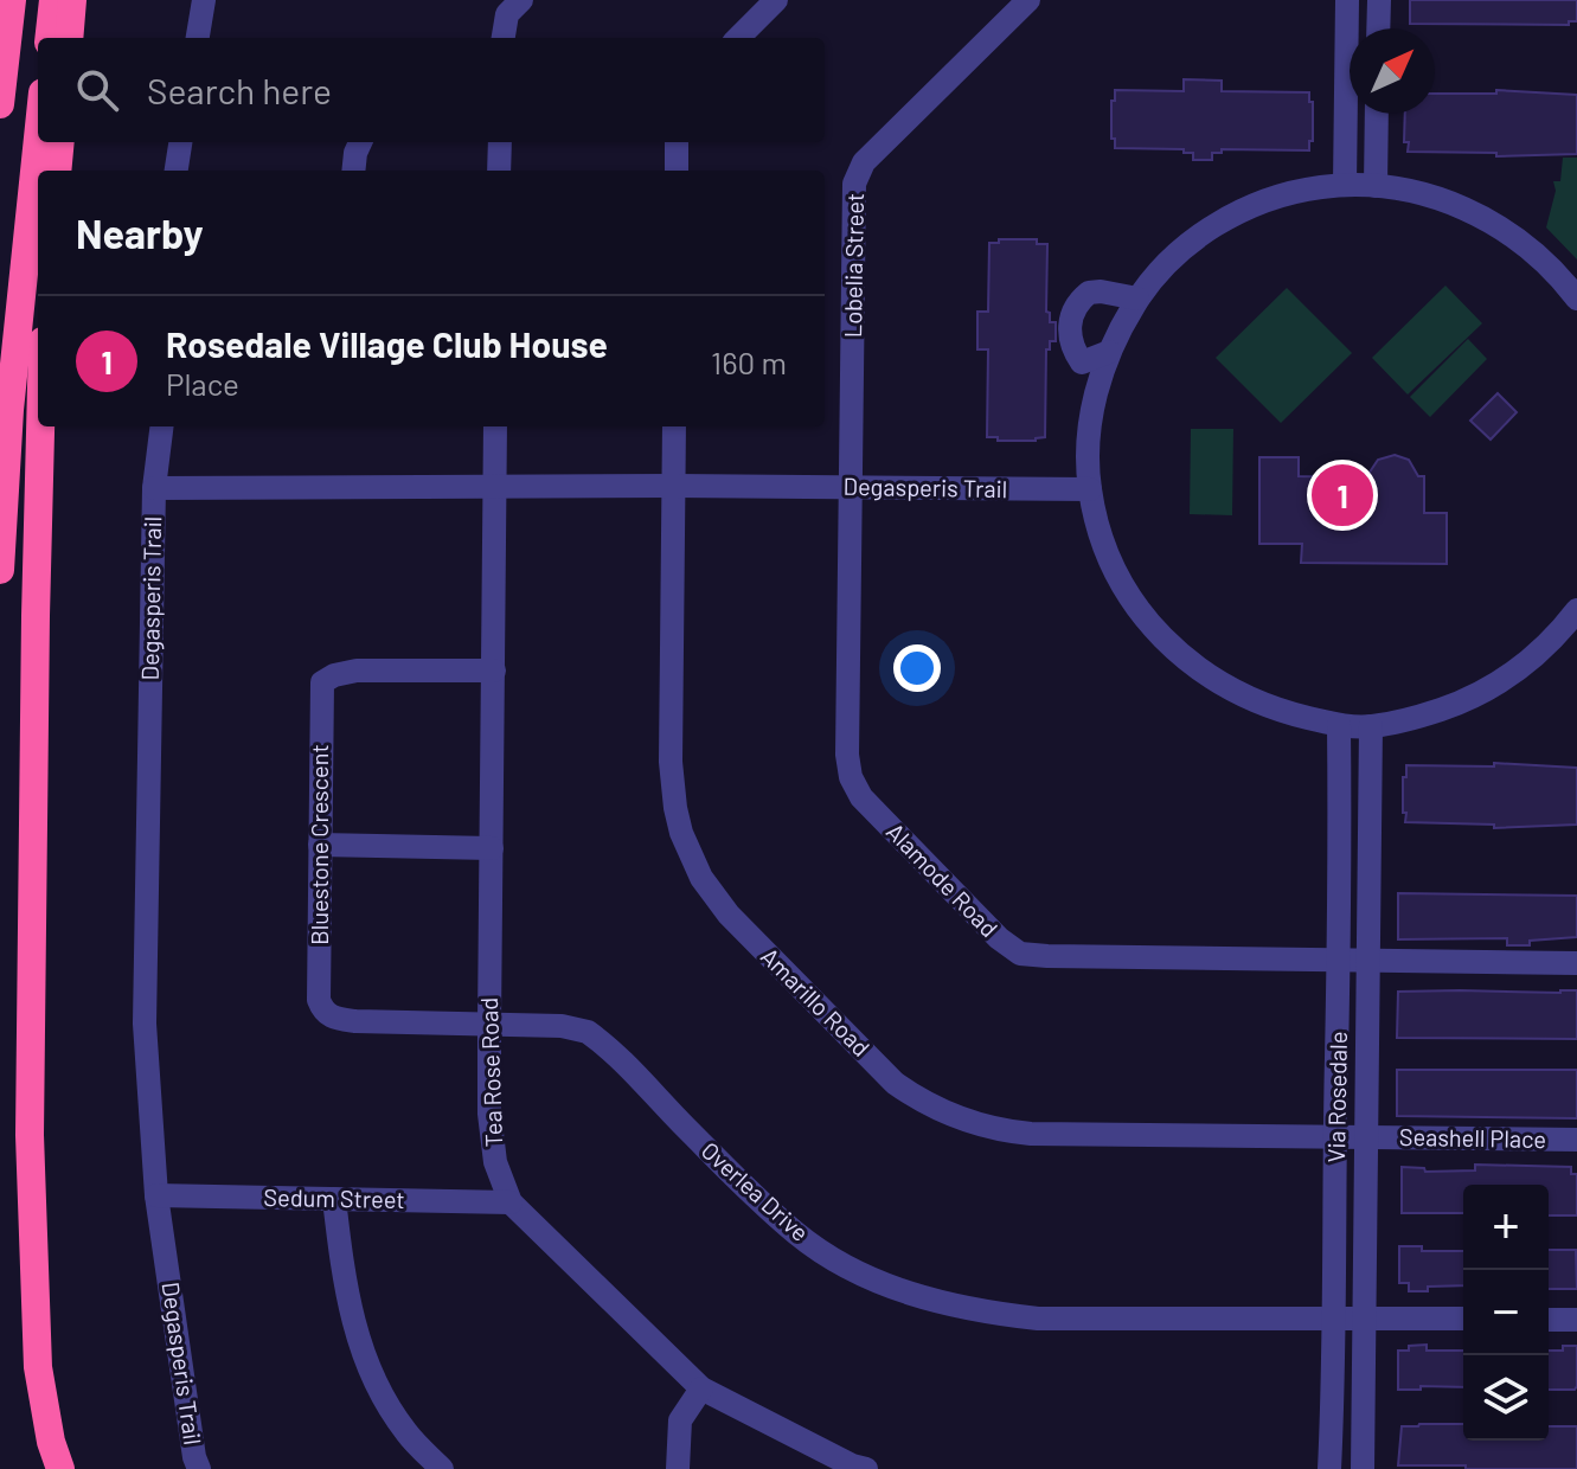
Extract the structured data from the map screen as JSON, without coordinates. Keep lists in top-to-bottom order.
{
  "streets": {
    "street": [
      "Lobelia Street",
      "Degasperis Trail",
      "Bluestone Crescent",
      "Alamode Road",
      "Amarillo Road",
      "Tea Rose Road",
      "Via Rosedale",
      "Seashell Place",
      "Overlea Drive",
      "Sedum Street"
    ]
  },
  "crossings": [
    ["Lobelia Street", "Degasperis Trail"],
    ["Lobelia Street", "Alamode Road"],
    ["Degasperis Trail", "Alamode Road"],
    ["Degasperis Trail", "Amarillo Road"],
    ["Degasperis Trail", "Tea Rose Road"],
    ["Degasperis Trail", "Sedum Street"],
    ["Bluestone Crescent", "Tea Rose Road"],
    ["Bluestone Crescent", "Overlea Drive"],
    ["Alamode Road", "Via Rosedale"],
    ["Amarillo Road", "Via Rosedale"],
    ["Amarillo Road", "Seashell Place"],
    ["Tea Rose Road", "Overlea Drive"],
    ["Tea Rose Road", "Sedum Street"],
    ["Via Rosedale", "Seashell Place"],
    ["Via Rosedale", "Overlea Drive"]
  ],
  "north": "top right",
  "page": {
    "search": "Search here",
    "heading": "Nearby",
    "list": [
      {
        "mark": "1",
        "name": "Rosedale Village Club House",
        "note": "Place",
        "value": "160 m"
      }
    ],
    "pins": "1",
    "map_buttons": ["+", "−"]
  }
}
